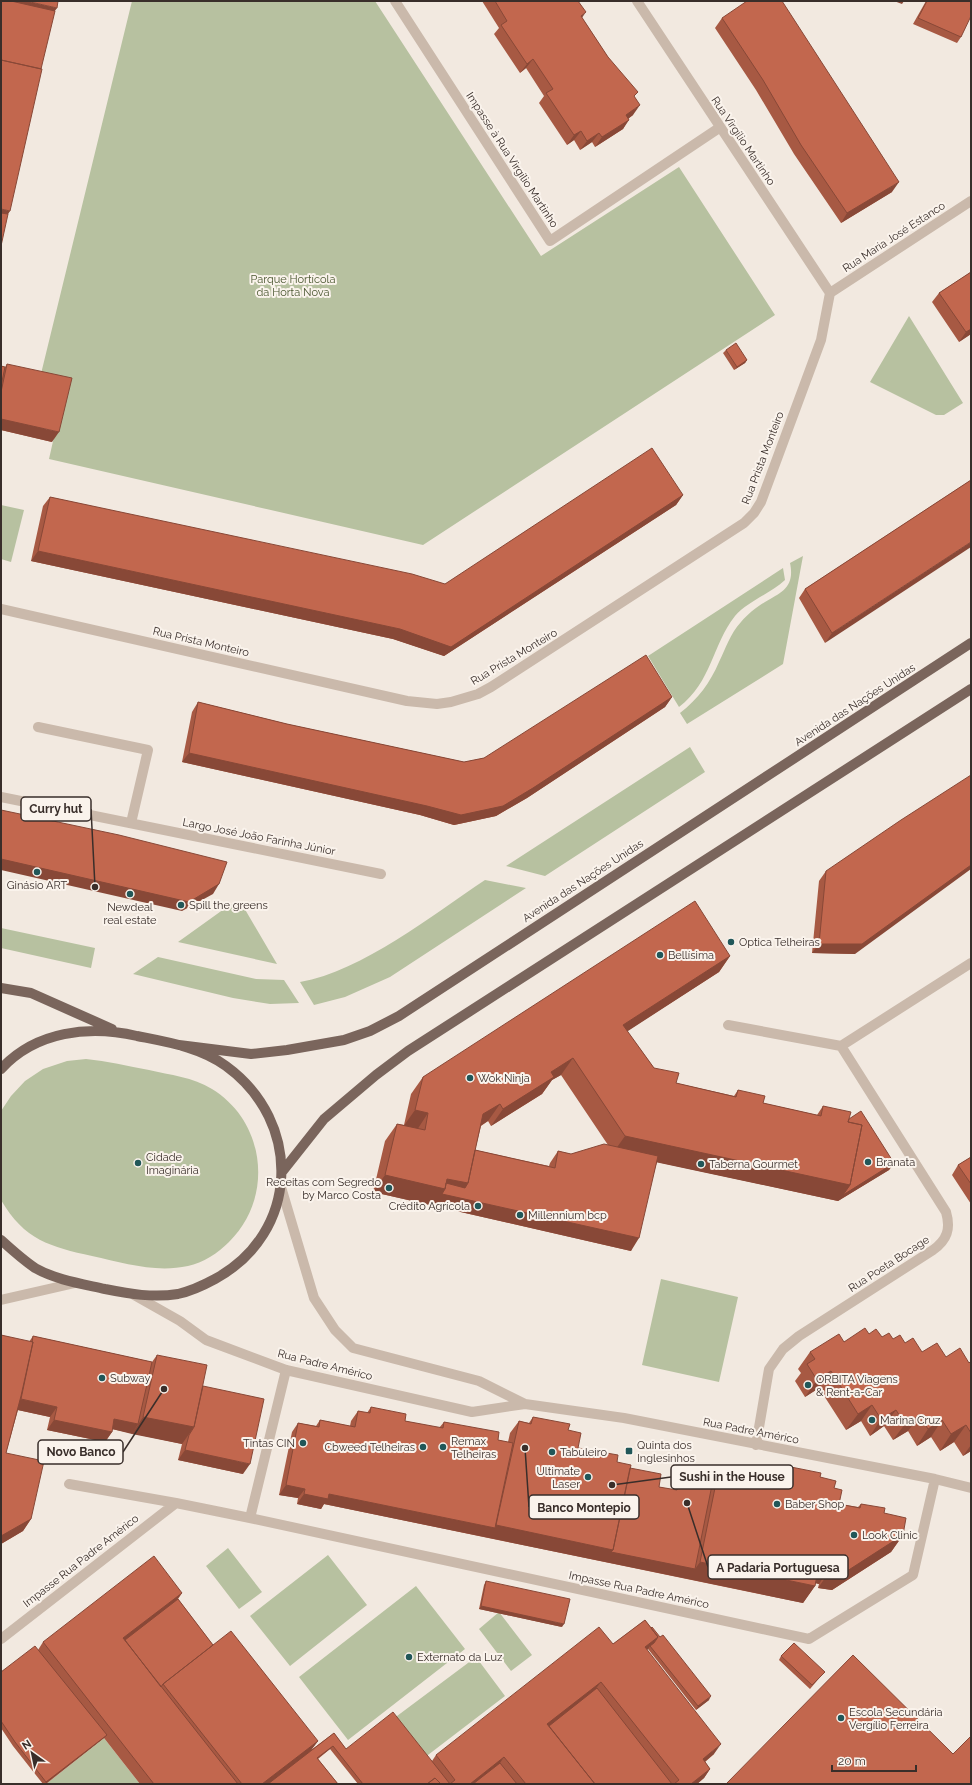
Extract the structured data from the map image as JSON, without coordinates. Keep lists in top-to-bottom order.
{
  "streets": {
    "main road": ["Avenida das Nações Unidas"],
    "street": [
      "Rua Virgílio Martinho",
      "Impasse à Rua Virgílio Martinho",
      "Rua Maria José Estanco",
      "Rua Prista Monteiro",
      "Largo José João Farinha Júnior",
      "Rua Poeta Bocage",
      "Rua Padre Américo",
      "Impasse Rua Padre Américo"
    ]
  },
  "crossings": [
    ["Rua Virgílio Martinho", "Impasse à Rua Virgílio Martinho"],
    ["Rua Virgílio Martinho", "Rua Maria José Estanco"],
    ["Rua Virgílio Martinho", "Rua Prista Monteiro"],
    ["Rua Maria José Estanco", "Rua Prista Monteiro"],
    ["Rua Poeta Bocage", "Rua Padre Américo"],
    ["Rua Padre Américo", "Impasse Rua Padre Américo"]
  ],
  "parks": ["Parque Hortícola da Horta Nova"],
  "places": {
    "other": [
      "Ginásio ART",
      "Curry hut",
      "Newdeal real estate",
      "Spill the greens",
      "Optica Telheiras",
      "Bellísima",
      "Wok Ninja",
      "Branata",
      "Cidade Imaginária",
      "Taberna Gourmet",
      "Receitas com Segredo by Marco Costa",
      "Crédito Agrícola",
      "Millennium bcp",
      "Subway",
      "ORBITA Viagens & Rent-a-Car",
      "Novo Banco",
      "Marina Cruz",
      "Tintas CIN",
      "Cbweed Telheiras",
      "Remax Telheiras",
      "Banco Montepio",
      "Tabuleiro",
      "Ultimate Laser",
      "Sushi in the House",
      "A Padaria Portuguesa",
      "Baber Shop",
      "Look Clinic",
      "Externato da Luz",
      "Escola Secundária Vergílio Ferreira"
    ],
    "transit": ["Quinta dos Inglesinhos"]
  },
  "scale_bar": "20 m",
  "north": "top left"
}
